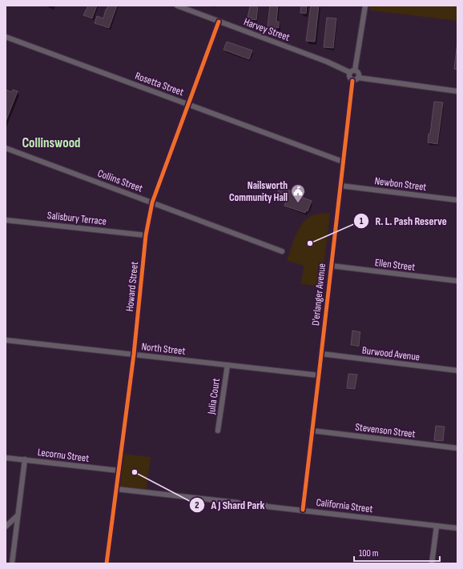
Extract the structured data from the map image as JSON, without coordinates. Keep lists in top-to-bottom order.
{
  "streets": {
    "street": [
      "Harvey Street",
      "Rosetta Street",
      "Collins Street",
      "Newbon Street",
      "Salisbury Terrace",
      "Ellen Street",
      "Howard Street",
      "D'erlanger Avenue",
      "North Street",
      "Burwood Avenue",
      "Julia Court",
      "Stevenson Street",
      "Lecornu Street",
      "California Street"
    ]
  },
  "crossings": [
    ["Harvey Street", "Howard Street"],
    ["Harvey Street", "D'erlanger Avenue"],
    ["Rosetta Street", "Howard Street"],
    ["Rosetta Street", "D'erlanger Avenue"],
    ["Collins Street", "Howard Street"],
    ["Newbon Street", "D'erlanger Avenue"],
    ["Salisbury Terrace", "Howard Street"],
    ["Ellen Street", "D'erlanger Avenue"],
    ["Howard Street", "North Street"],
    ["Howard Street", "Lecornu Street"],
    ["Howard Street", "California Street"],
    ["D'erlanger Avenue", "North Street"],
    ["D'erlanger Avenue", "Burwood Avenue"],
    ["D'erlanger Avenue", "Stevenson Street"],
    ["D'erlanger Avenue", "California Street"],
    ["North Street", "Julia Court"]
  ],
  "districts": ["Collinswood"],
  "places": {
    "public building": ["Nailsworth Community Hall"],
    "other": ["R. L. Pash Reserve", "A J Shard Park"]
  },
  "scale_bar": "100 m"
}
